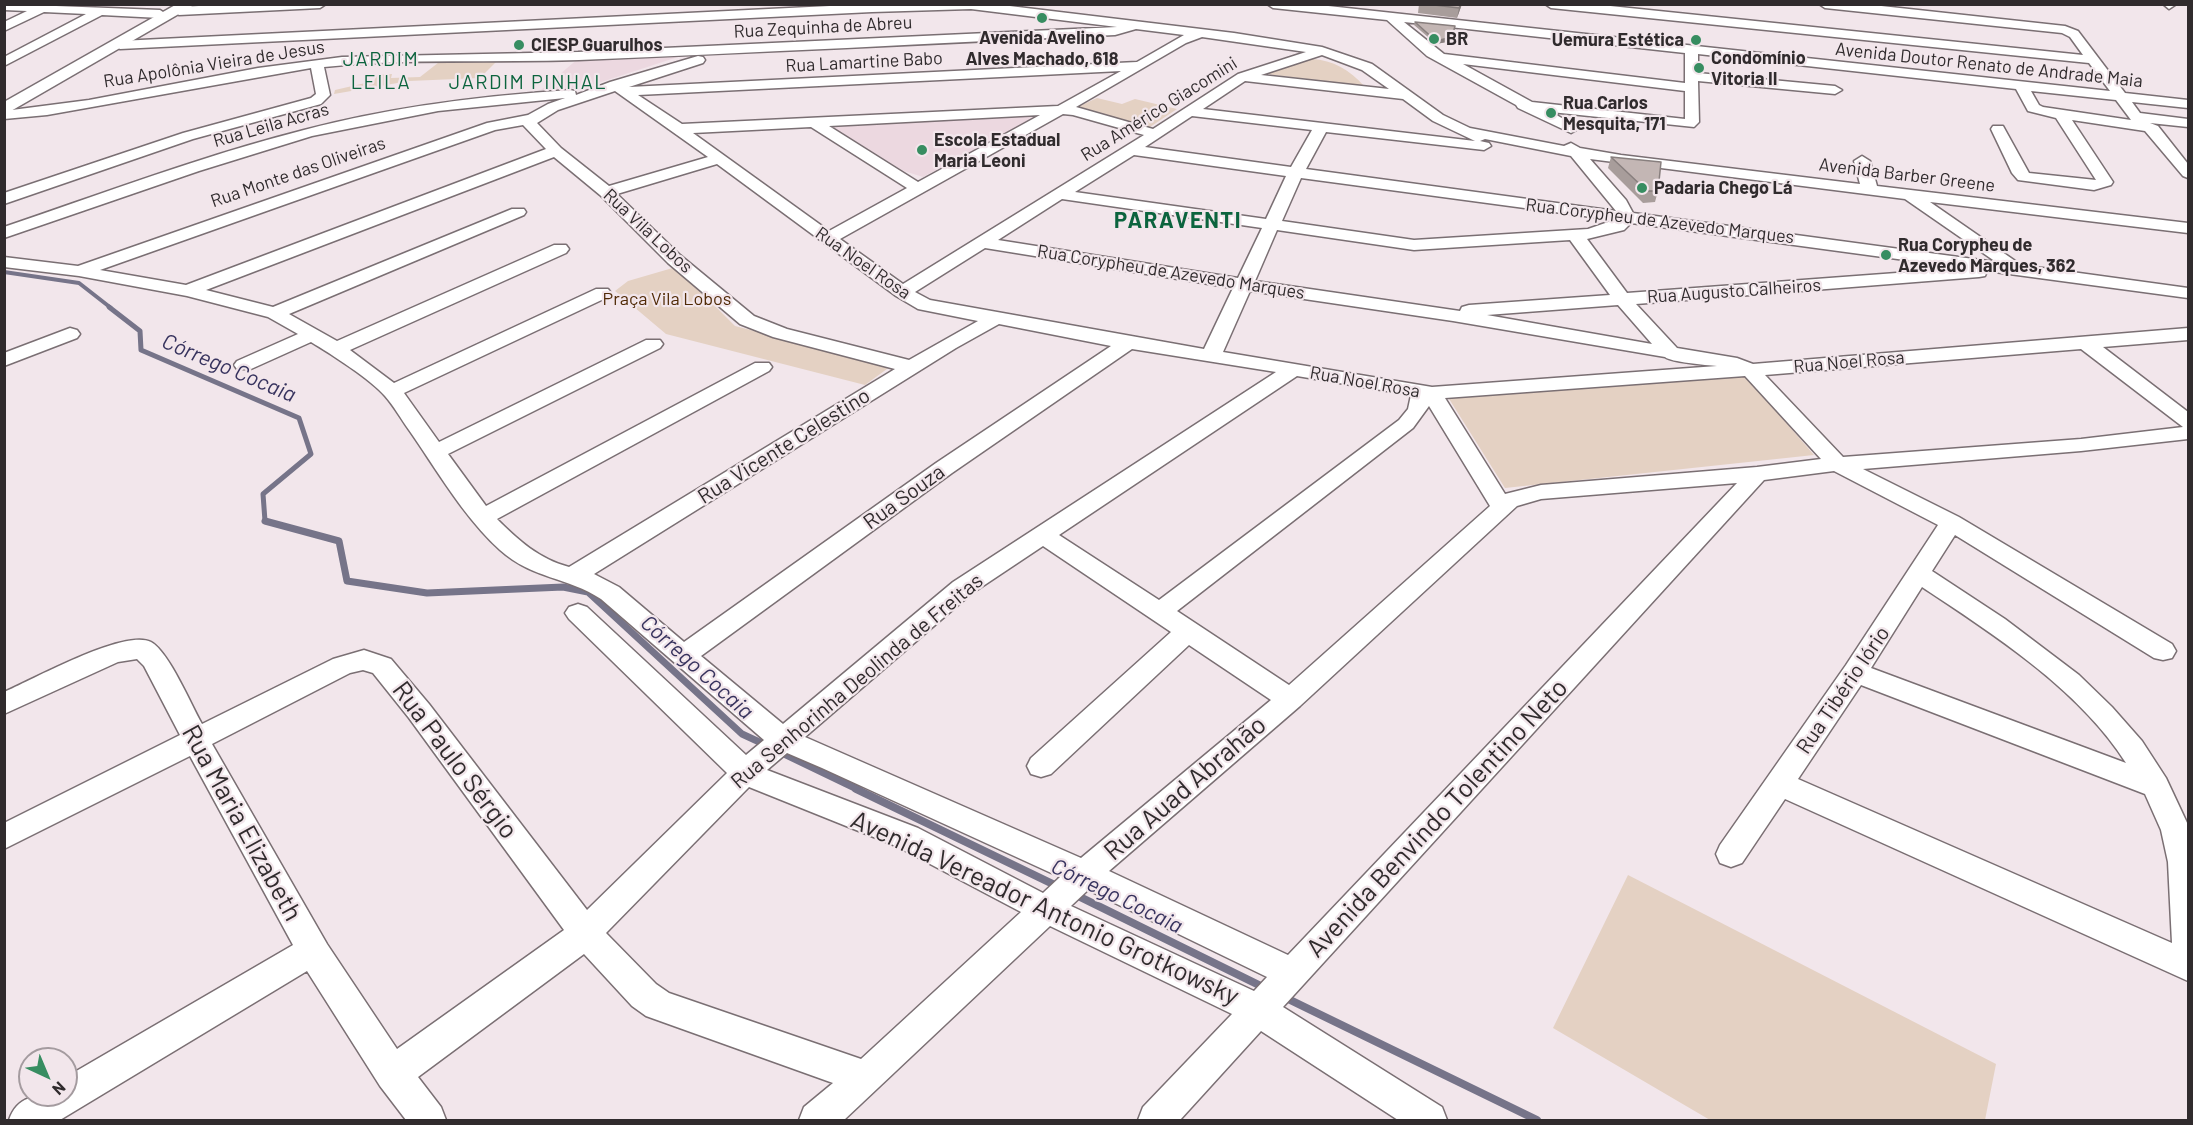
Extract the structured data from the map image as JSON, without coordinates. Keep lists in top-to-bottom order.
{
  "streets": {
    "street": [
      "Rua Zequinha de Abreu",
      "Rua Lamartine Babo",
      "Rua Apolônia Vieira de Jesus",
      "Avenida Doutor Renato de Andrade Maia",
      "Rua Américo Giacomini",
      "Rua Leila Acras",
      "Rua Monte das Oliveiras",
      "Avenida Barber Greene",
      "Rua Corypheu de Azevedo Marques",
      "Rua Vila Lobos",
      "Rua Noel Rosa",
      "Rua Augusto Calheiros",
      "Rua Vicente Celestino",
      "Rua Souza",
      "Rua Senhorinha Deolinda de Freitas",
      "Rua Tibério Iório",
      "Rua Paulo Sérgio",
      "Rua Auad Abrahão",
      "Avenida Benvindo Tolentino Neto",
      "Rua Maria Elizabeth",
      "Avenida Vereador Antonio Grotkowsky"
    ]
  },
  "crossings": [
    ["Rua Zequinha de Abreu", "Rua Apolônia Vieira de Jesus"],
    ["Rua Lamartine Babo", "Rua Noel Rosa"],
    ["Rua Américo Giacomini", "Avenida Barber Greene"],
    ["Rua Américo Giacomini", "Rua Corypheu de Azevedo Marques"],
    ["Rua Américo Giacomini", "Rua Noel Rosa"],
    ["Rua Monte das Oliveiras", "Rua Vila Lobos"],
    ["Rua Monte das Oliveiras", "Avenida Vereador Antonio Grotkowsky"],
    ["Rua Corypheu de Azevedo Marques", "Rua Noel Rosa"],
    ["Rua Corypheu de Azevedo Marques", "Rua Augusto Calheiros"],
    ["Rua Vila Lobos", "Rua Vicente Celestino"],
    ["Rua Noel Rosa", "Rua Vicente Celestino"],
    ["Rua Noel Rosa", "Rua Souza"],
    ["Rua Noel Rosa", "Rua Senhorinha Deolinda de Freitas"],
    ["Rua Vicente Celestino", "Avenida Vereador Antonio Grotkowsky"],
    ["Rua Souza", "Avenida Vereador Antonio Grotkowsky"],
    ["Rua Senhorinha Deolinda de Freitas", "Rua Paulo Sérgio"],
    ["Rua Senhorinha Deolinda de Freitas", "Rua Maria Elizabeth"],
    ["Rua Senhorinha Deolinda de Freitas", "Avenida Vereador Antonio Grotkowsky"],
    ["Rua Paulo Sérgio", "Rua Auad Abrahão"],
    ["Rua Paulo Sérgio", "Rua Maria Elizabeth"],
    ["Rua Auad Abrahão", "Avenida Benvindo Tolentino Neto"],
    ["Rua Auad Abrahão", "Avenida Vereador Antonio Grotkowsky"],
    ["Avenida Benvindo Tolentino Neto", "Avenida Vereador Antonio Grotkowsky"]
  ],
  "districts": ["JARDIM LEILA", "JARDIM PINHAL", "PARAVENTI"],
  "water": ["Córrego Cocaia"],
  "parks": ["Praça Vila Lobos"],
  "places": [
    "Avenida Avelino Alves Machado, 618",
    "BR",
    "Uemura Estética",
    "CIESP Guarulhos",
    "Condomínio Vitoria II",
    "Rua Carlos Mesquita, 171",
    "Escola Estadual Maria Leoni",
    "Padaria Chego Lá",
    "Rua Corypheu de Azevedo Marques, 362"
  ],
  "north": "bottom right"
}
